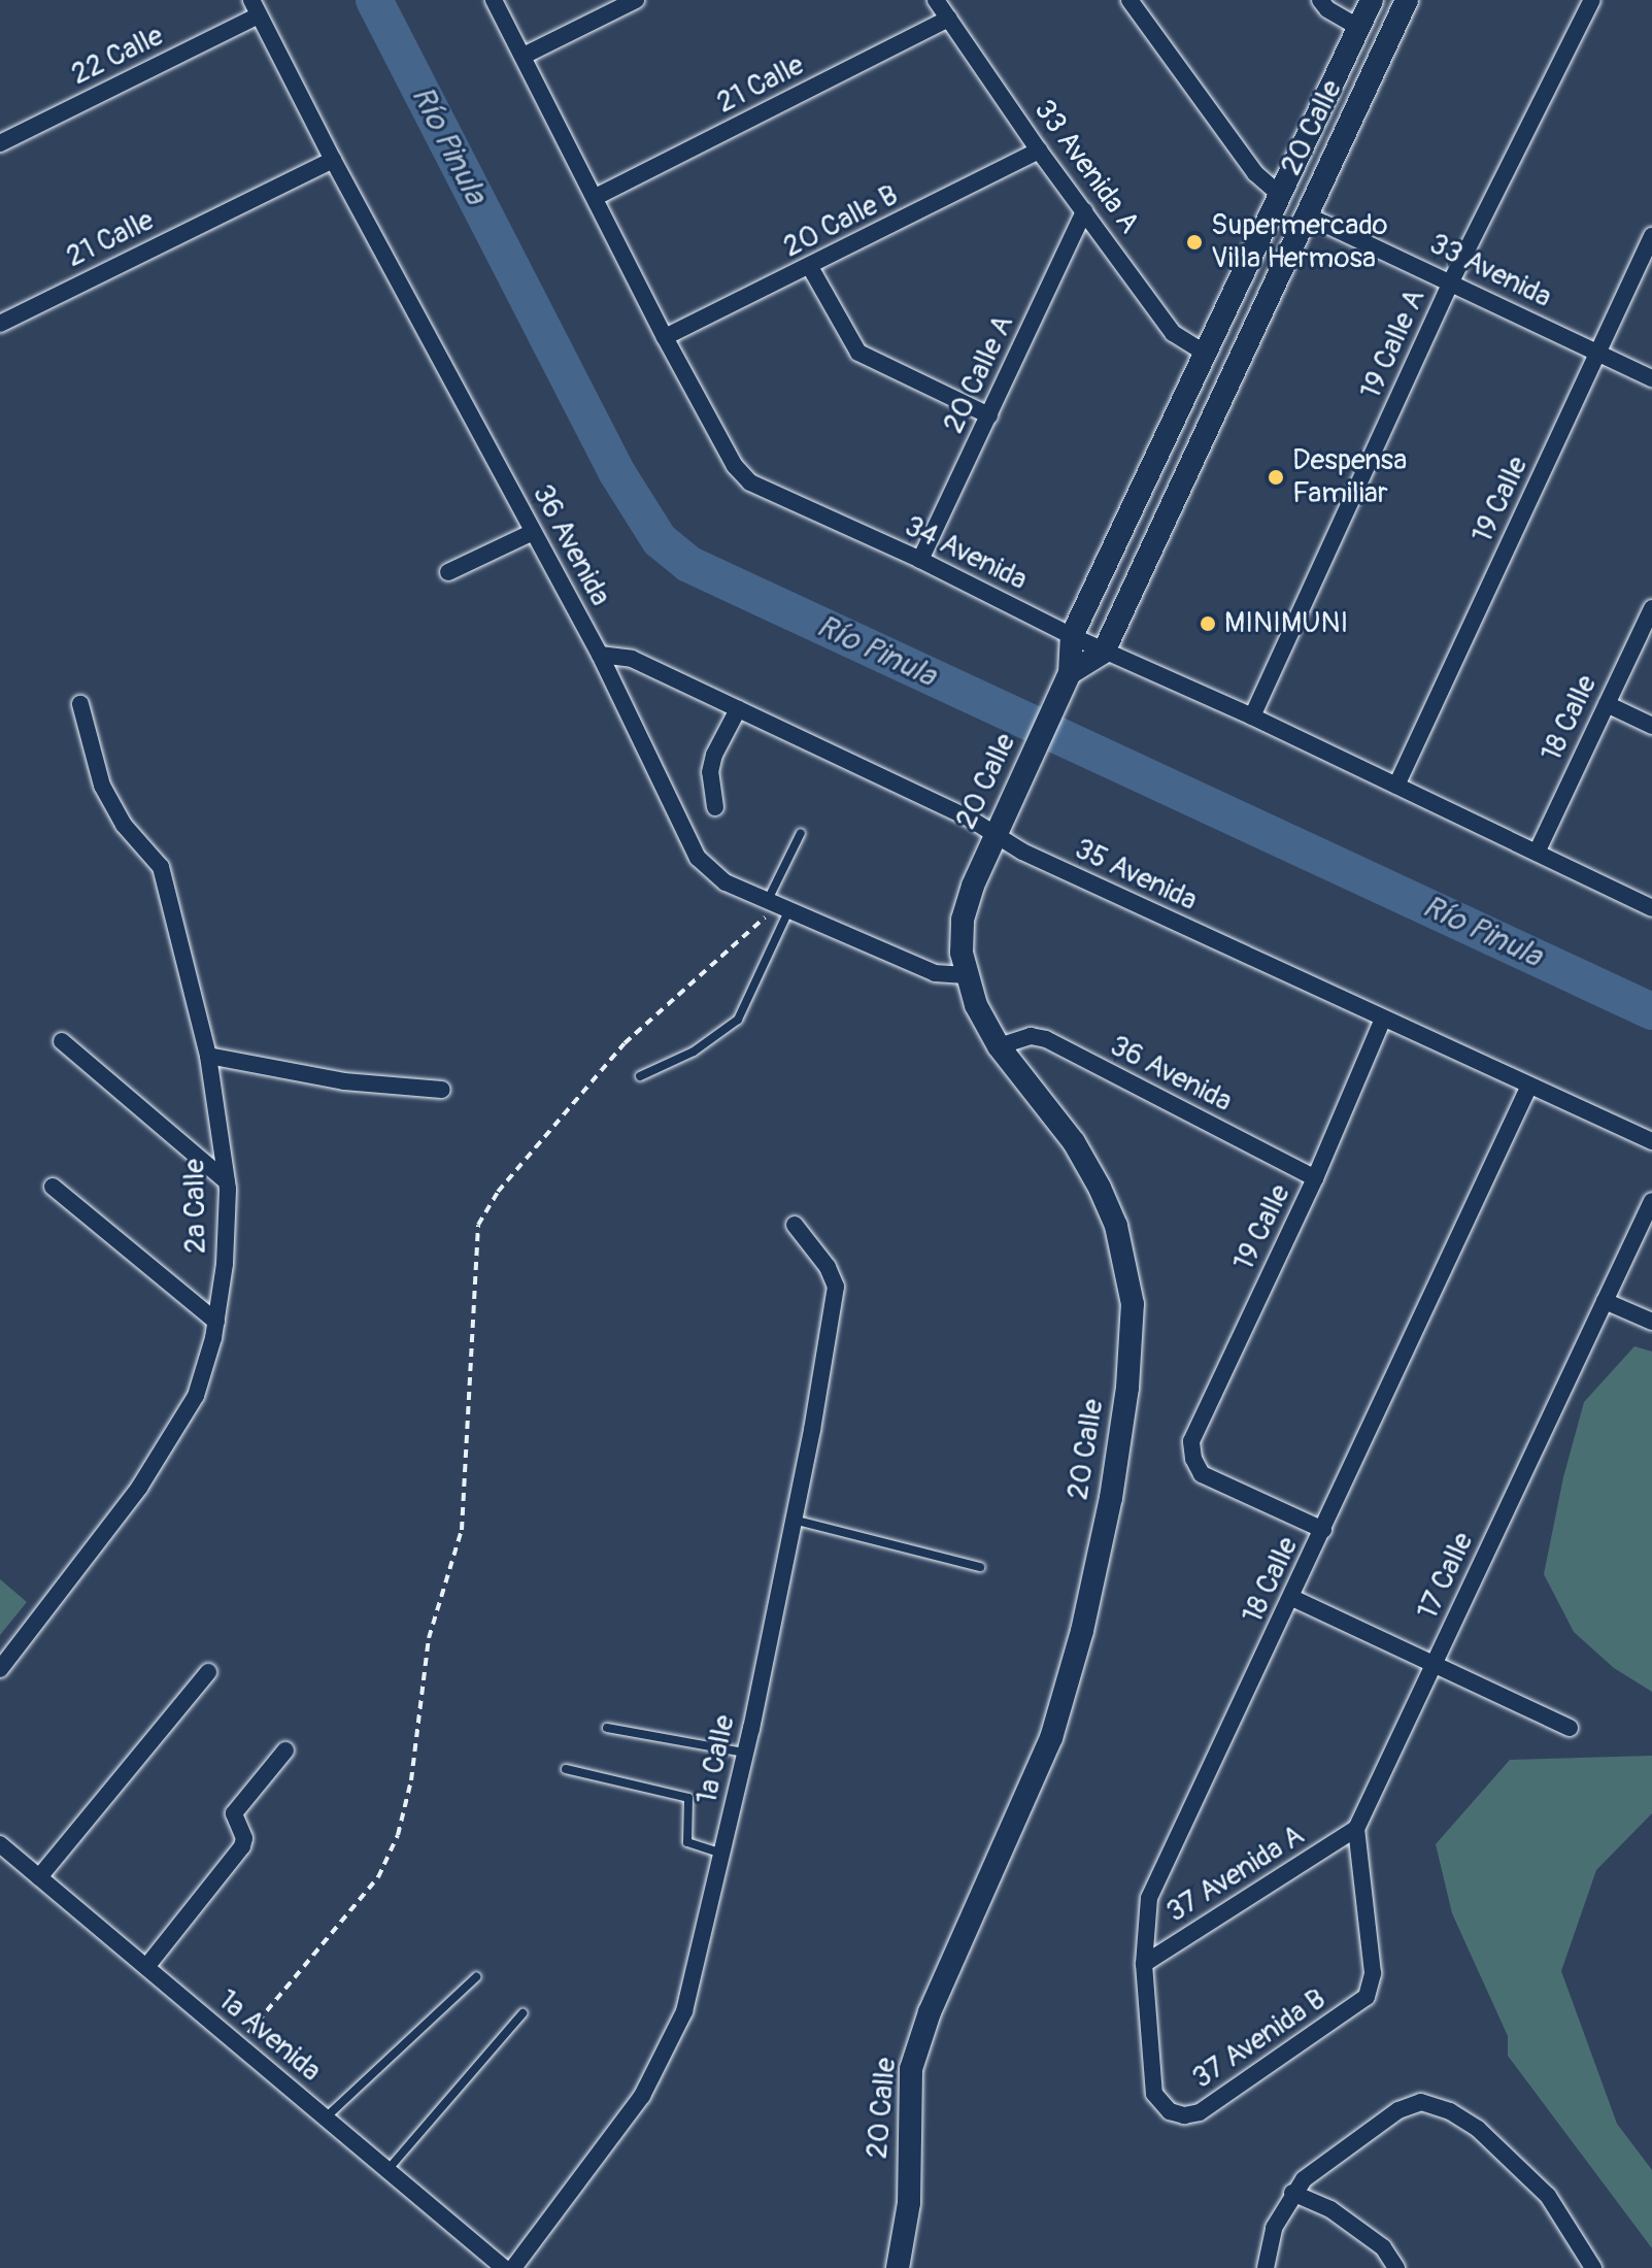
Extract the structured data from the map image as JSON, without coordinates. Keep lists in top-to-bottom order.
{
  "streets": {
    "main road": ["20 Calle"],
    "street": [
      "22 Calle",
      "21 Calle",
      "33 Avenida A",
      "20 Calle B",
      "33 Avenida",
      "19 Calle A",
      "20 Calle A",
      "19 Calle",
      "36 Avenida",
      "34 Avenida",
      "18 Calle",
      "35 Avenida",
      "2a Calle",
      "17 Calle",
      "1a Calle",
      "37 Avenida A",
      "1a Avenida",
      "37 Avenida B"
    ]
  },
  "crossings": [
    ["22 Calle", "36 Avenida"],
    ["21 Calle", "33 Avenida A"],
    ["21 Calle", "36 Avenida"],
    ["21 Calle", "34 Avenida"],
    ["20 Calle", "33 Avenida A"],
    ["20 Calle", "33 Avenida"],
    ["20 Calle", "36 Avenida"],
    ["20 Calle", "34 Avenida"],
    ["20 Calle", "35 Avenida"],
    ["33 Avenida A", "20 Calle B"],
    ["33 Avenida A", "20 Calle A"],
    ["20 Calle B", "34 Avenida"],
    ["33 Avenida", "19 Calle A"],
    ["33 Avenida", "19 Calle"],
    ["19 Calle A", "34 Avenida"],
    ["20 Calle A", "34 Avenida"],
    ["19 Calle", "36 Avenida"],
    ["19 Calle", "34 Avenida"],
    ["19 Calle", "18 Calle"],
    ["19 Calle", "35 Avenida"],
    ["36 Avenida", "35 Avenida"],
    ["34 Avenida", "18 Calle"],
    ["18 Calle", "35 Avenida"],
    ["18 Calle", "37 Avenida A"],
    ["18 Calle", "37 Avenida B"],
    ["17 Calle", "37 Avenida A"],
    ["17 Calle", "37 Avenida B"],
    ["37 Avenida A", "37 Avenida B"]
  ],
  "water": ["Río Pinula"],
  "places": ["Supermercado Villa Hermosa", "Despensa Familiar", "MINIMUNI"]
}
